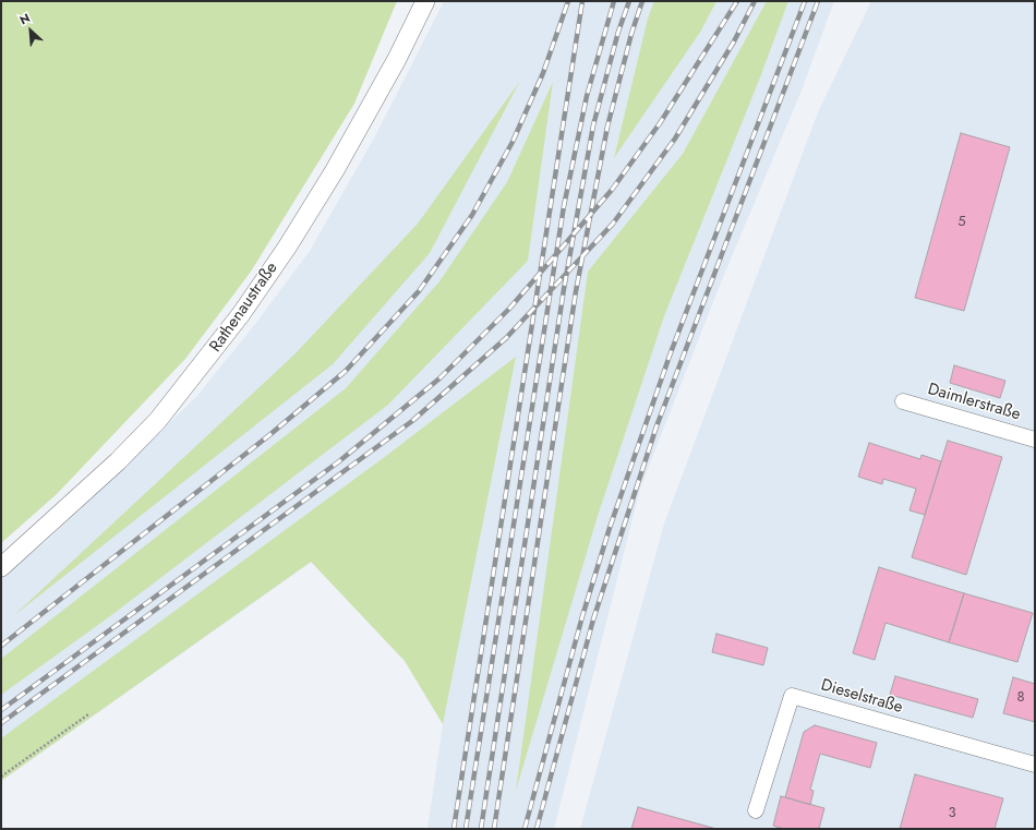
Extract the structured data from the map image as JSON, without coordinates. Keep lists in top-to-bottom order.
{
  "streets": {
    "street": ["Rathenaustraße", "Daimlerstraße", "Dieselstraße"]
  },
  "house_numbers": ["5", "8", "3"],
  "north": "top left"
}
